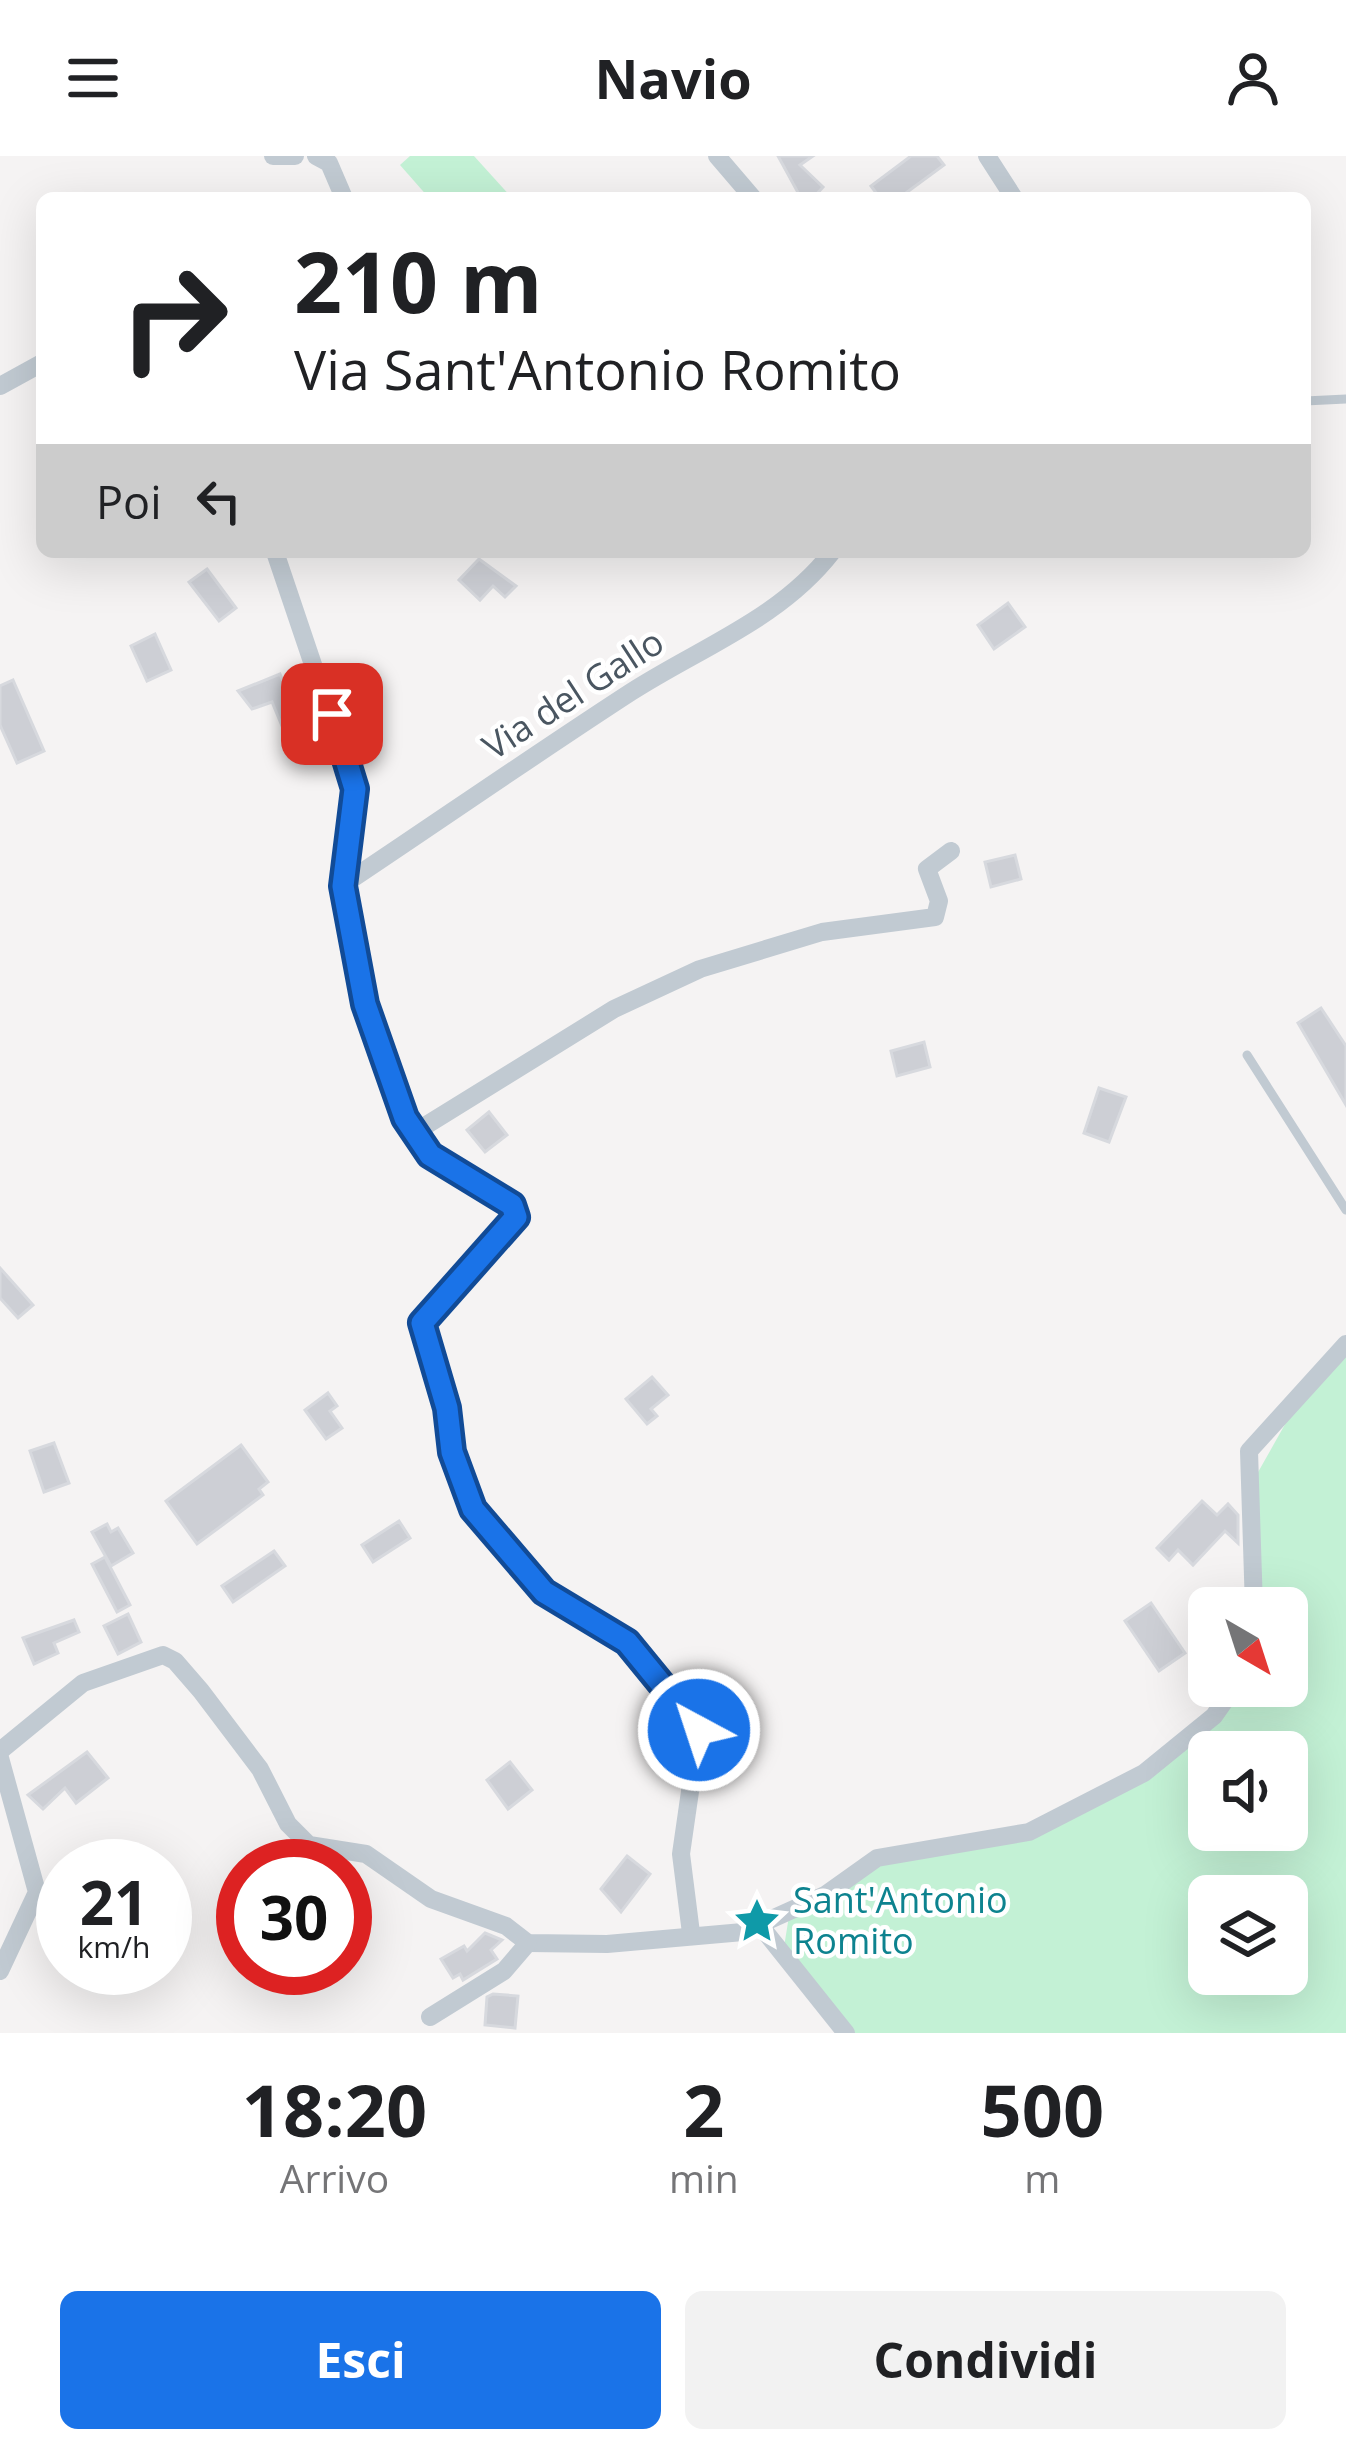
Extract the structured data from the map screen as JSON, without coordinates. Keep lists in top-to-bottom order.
{
  "streets": {
    "street": ["Via del Gallo"]
  },
  "places": {
    "place": ["Sant'Antonio Romito"]
  },
  "north": "bottom right",
  "page": {
    "header": "Navio",
    "turn": ["210 m", "Via Sant'Antonio Romito"],
    "then": "Poi",
    "speed": "21 km/h",
    "limit": "30",
    "eta": [
      "18:20",
      "Arrivo",
      "2",
      "min",
      "500",
      "m"
    ],
    "buttons": ["Esci", "Condividi"]
  }
}
